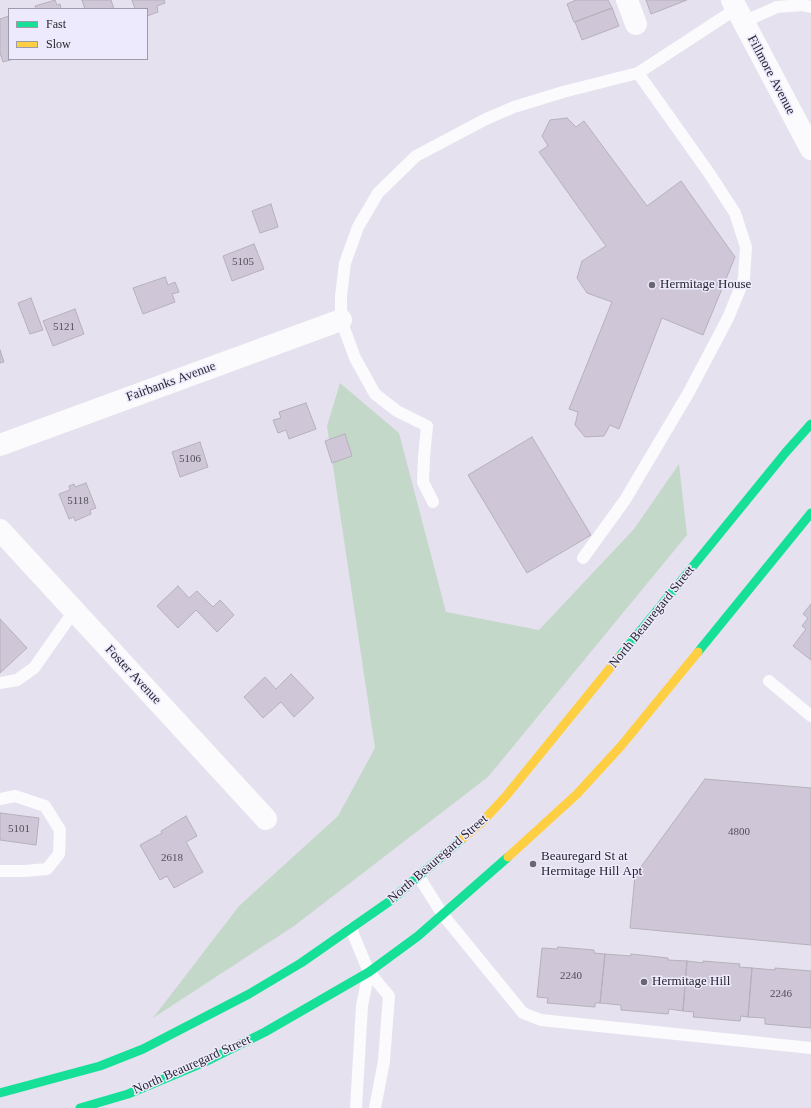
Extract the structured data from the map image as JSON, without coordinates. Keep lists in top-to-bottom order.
{
  "streets": {
    "main road": ["North Beauregard Street"],
    "street": ["Fillmore Avenue", "Fairbanks Avenue", "Foster Avenue"]
  },
  "places": ["Hermitage House", "Beauregard St at Hermitage Hill Apt", "Hermitage Hill"],
  "house_numbers": [
    "5105",
    "5121",
    "5106",
    "5118",
    "5101",
    "4800",
    "2618",
    "2240",
    "2246"
  ],
  "legend": ["Fast", "Slow"]
}
